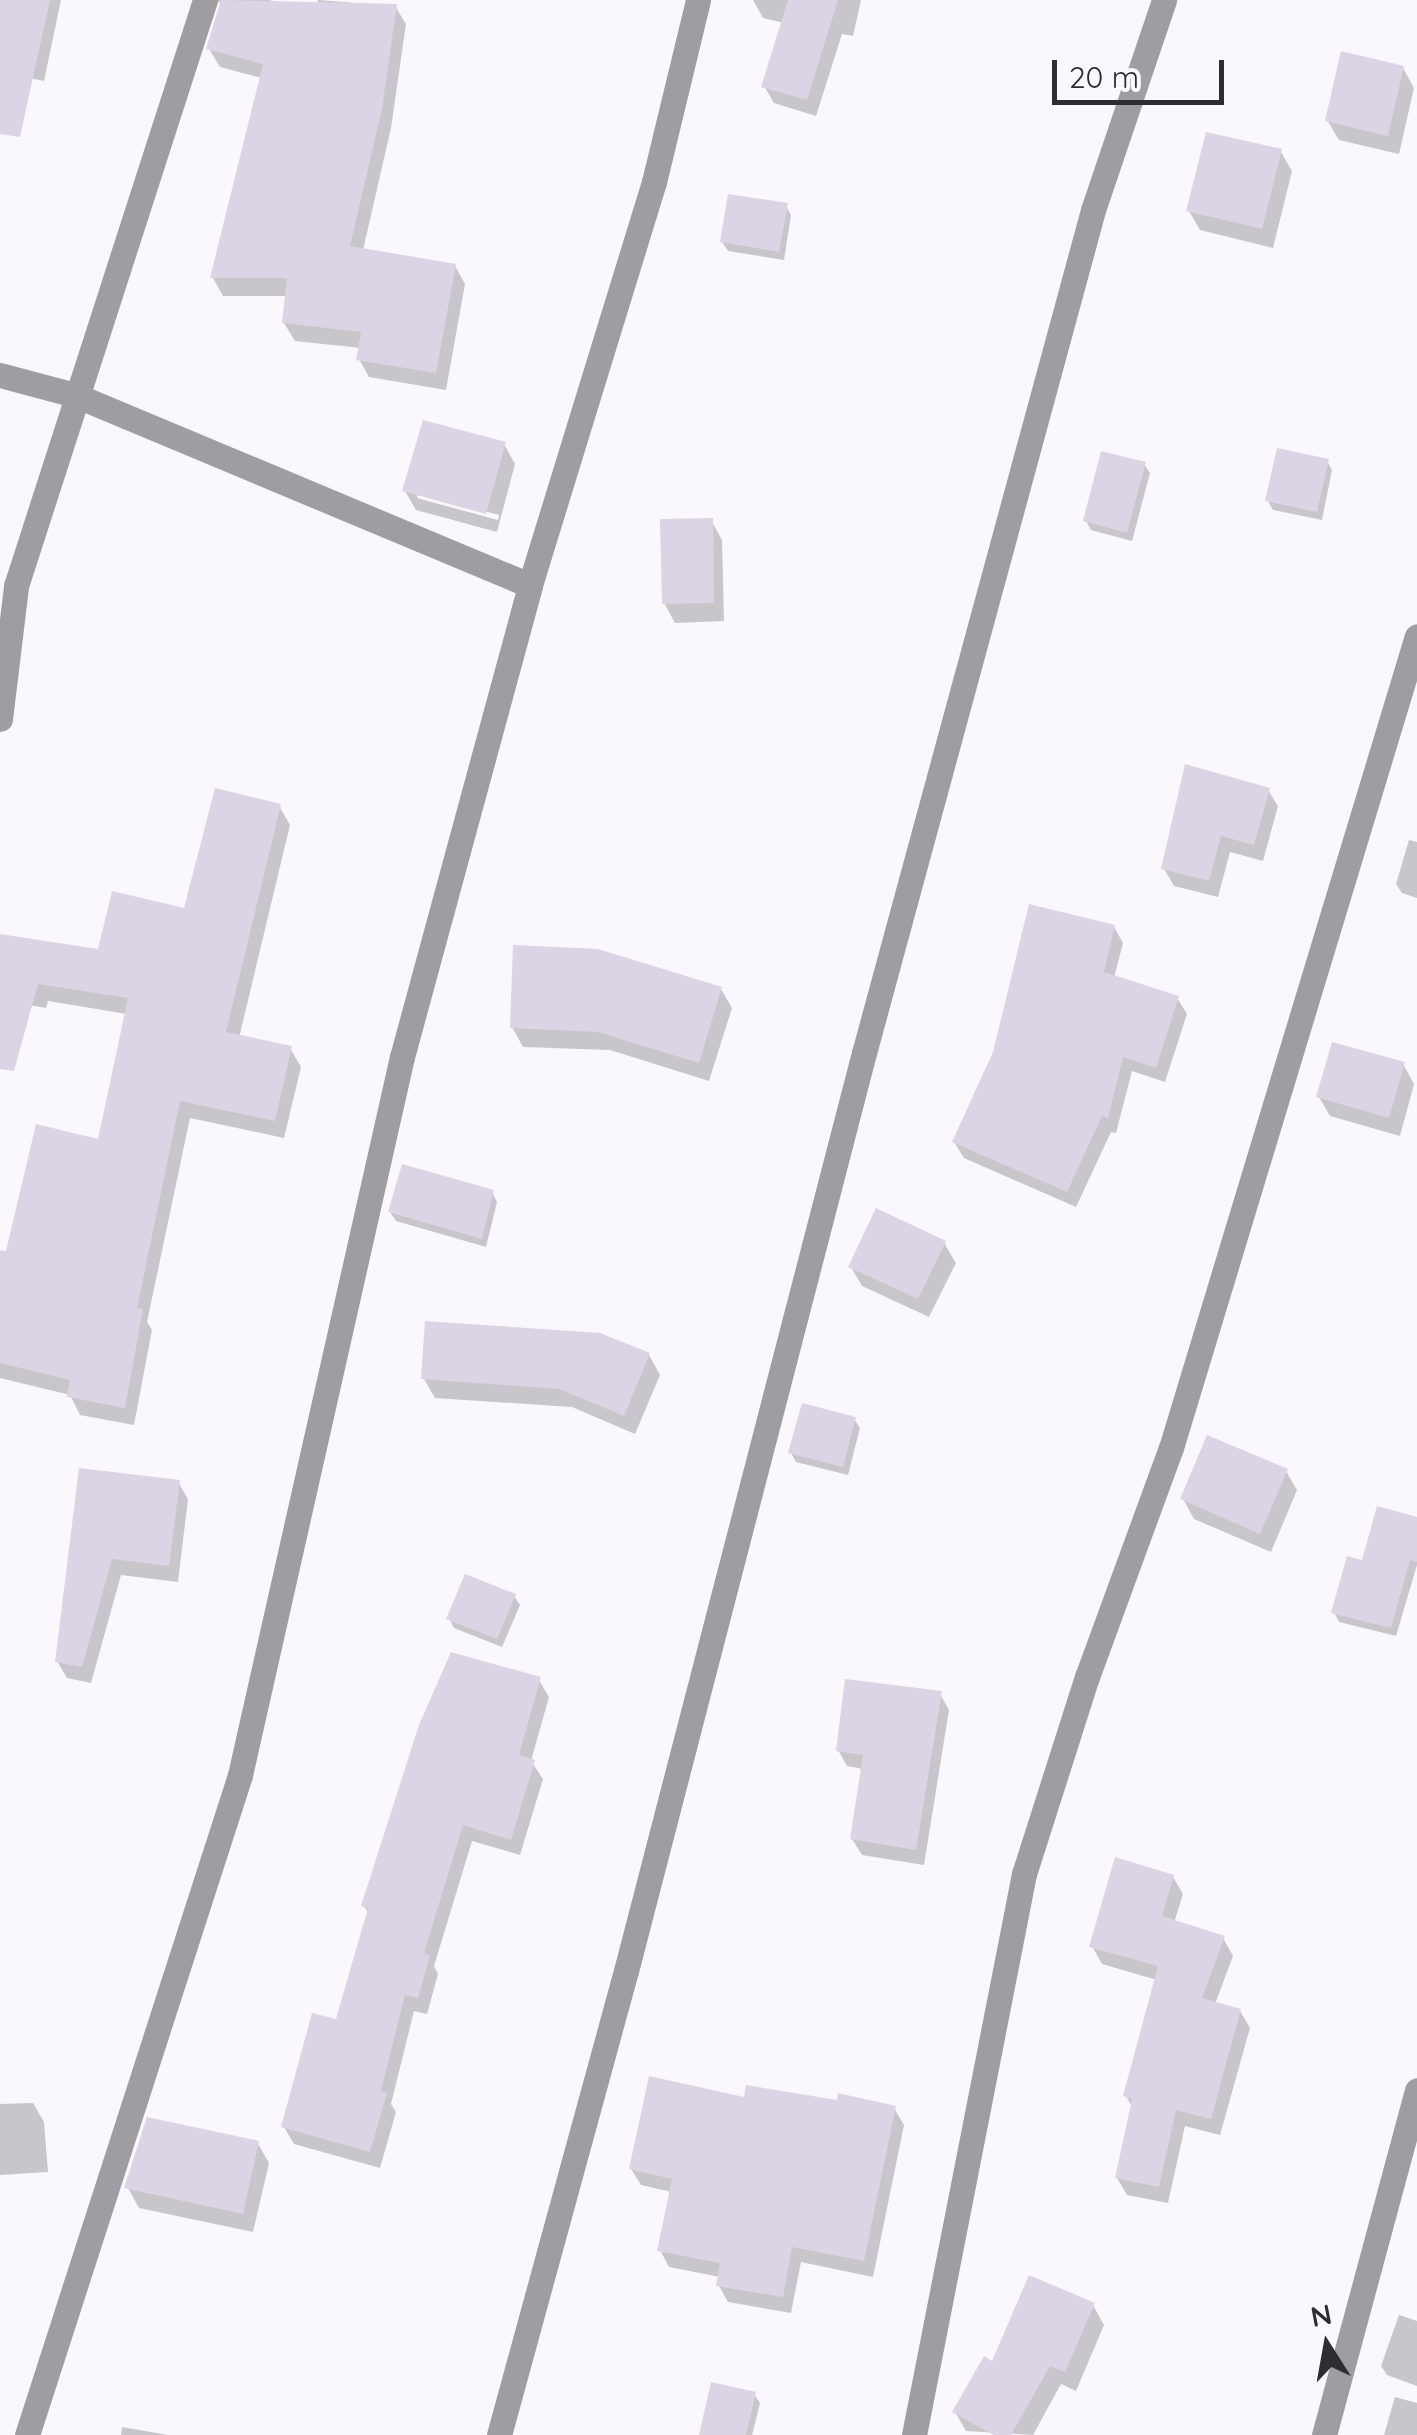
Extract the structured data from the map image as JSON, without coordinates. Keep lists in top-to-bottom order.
{
  "scale_bar": "20 m",
  "north": "top"
}
